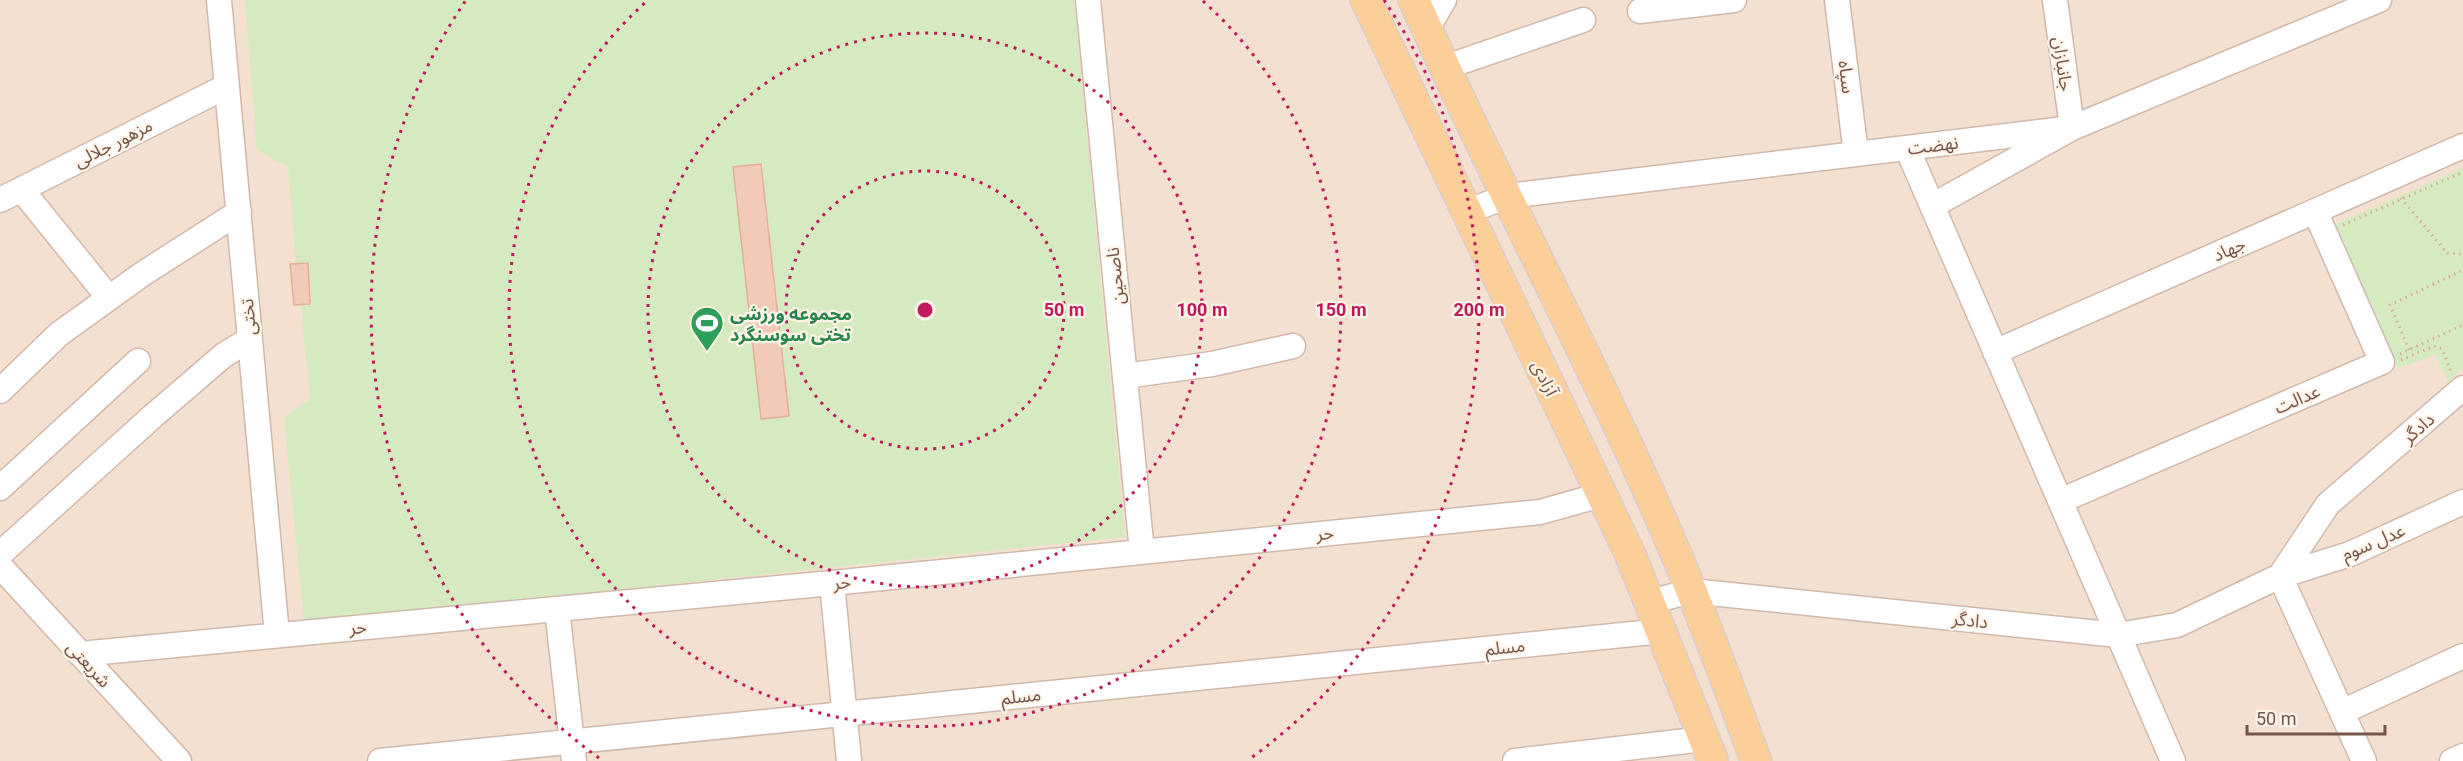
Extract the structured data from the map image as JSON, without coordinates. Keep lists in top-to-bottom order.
{
  "streets": {
    "main road": ["آزادی"],
    "street": [
      "جانبازان",
      "سپاه",
      "مزهور جلالی",
      "نهضت",
      "جهاد",
      "ناصحین",
      "تختی",
      "عدالت",
      "دادگر",
      "حر",
      "عدل سوم",
      "مسلم",
      "شریعتی"
    ]
  },
  "crossings": [
    ["جانبازان", "نهضت"],
    ["سپاه", "نهضت"],
    ["مزهور جلالی", "تختی"],
    ["نهضت", "آزادی"],
    ["جهاد", "عدالت"],
    ["ناصحین", "حر"],
    ["تختی", "حر"],
    ["آزادی", "دادگر"],
    ["آزادی", "حر"],
    ["آزادی", "مسلم"],
    ["دادگر", "عدل سوم"],
    ["حر", "شریعتی"]
  ],
  "places": {
    "sports": ["مجموعه ورزشی تختی سوسنگرد"]
  },
  "scale_bar": "50 m",
  "rings": [
    "50 m",
    "100 m",
    "150 m",
    "200 m"
  ]
}
